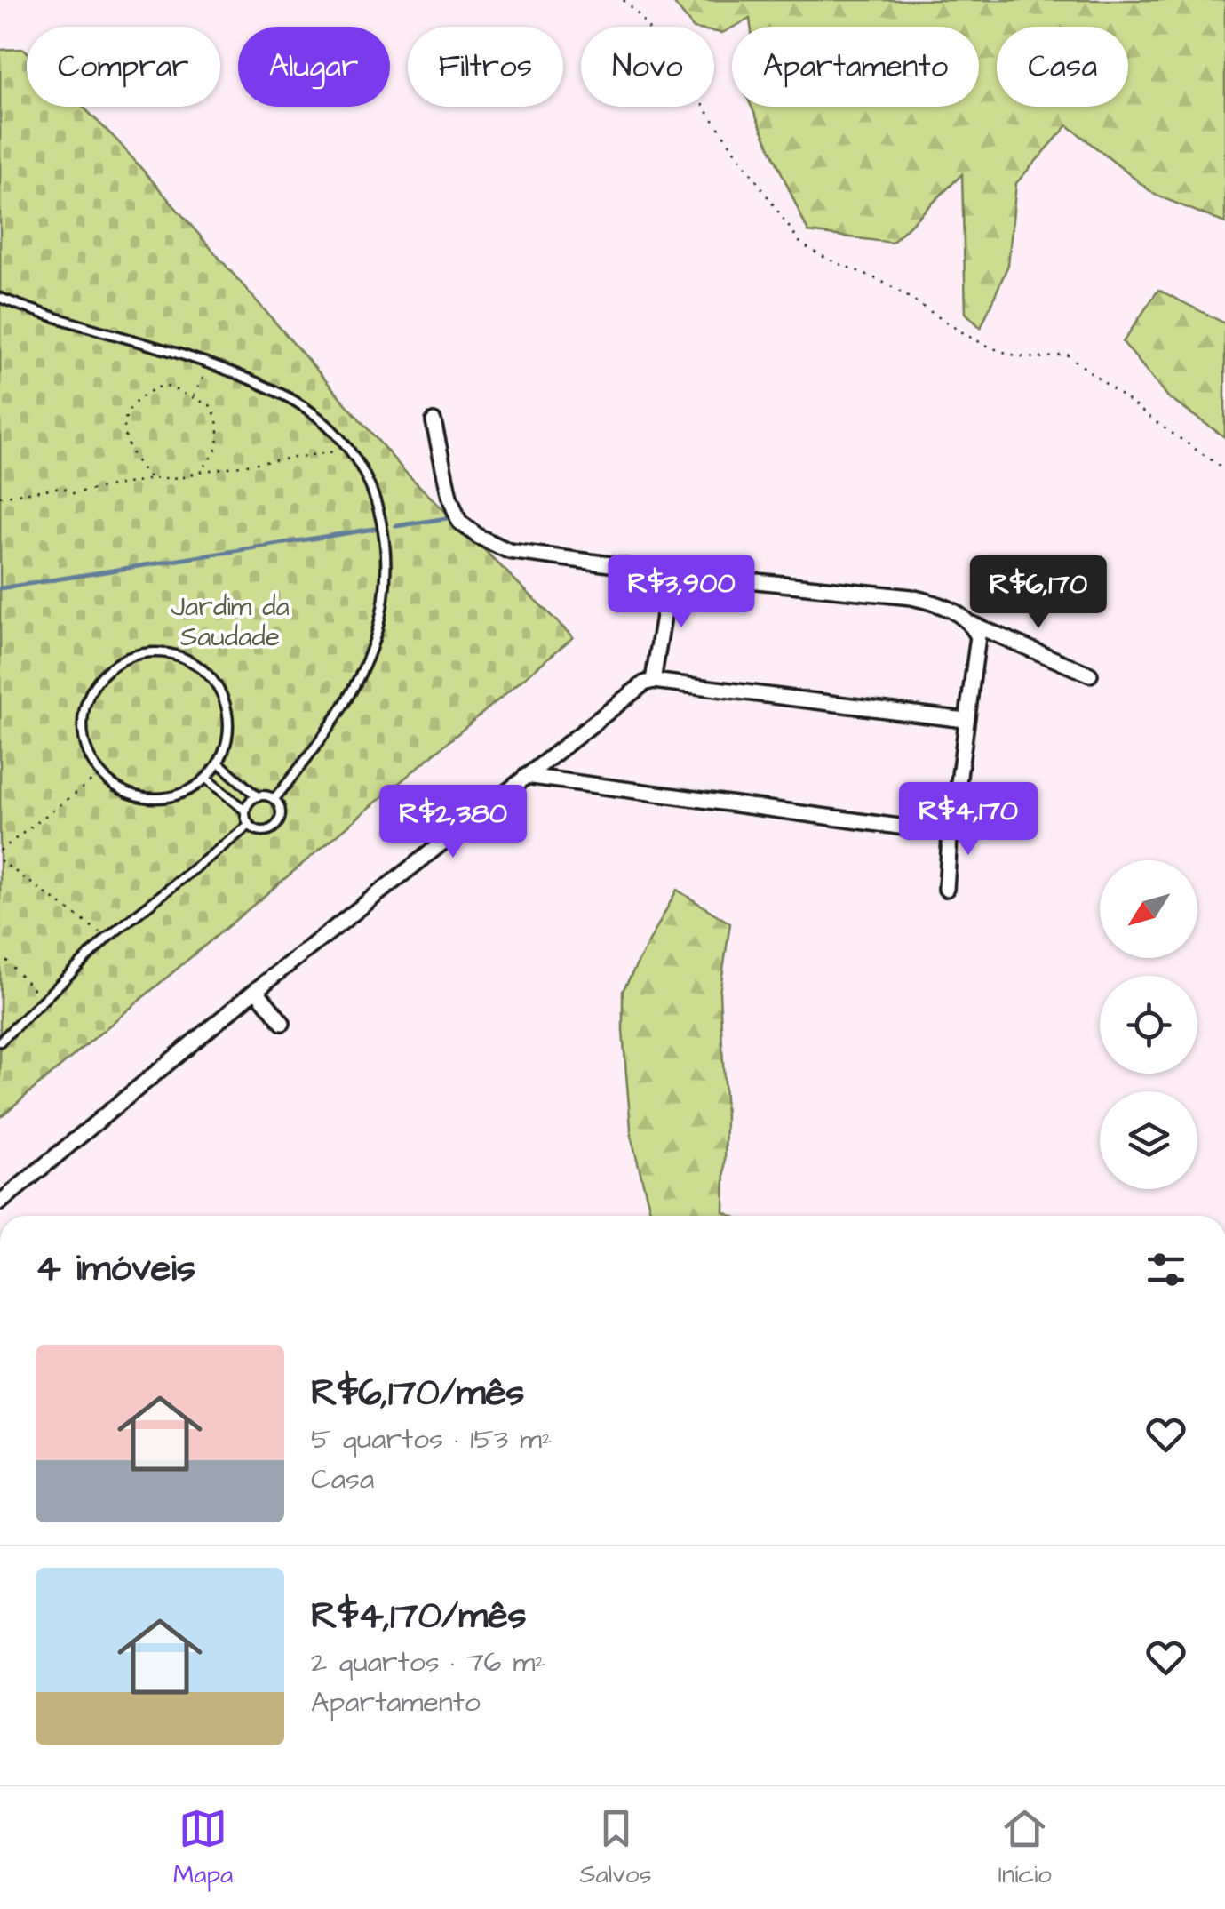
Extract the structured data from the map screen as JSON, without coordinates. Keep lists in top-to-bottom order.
{
  "parks": ["Jardim da Saudade"],
  "north": "bottom left",
  "page": {
    "chip": [
      "Comprar",
      "Alugar",
      "Filtros",
      "Novo",
      "Apartamento",
      "Casa"
    ],
    "price": [
      "R$3,900",
      "R$6,170",
      "R$4,170",
      "R$2,380"
    ],
    "heading": "4 imóveis",
    "list": [
      {
        "name": "R$6,170/mês",
        "note": "5 quartos · 153 m² · Casa"
      },
      {
        "name": "R$4,170/mês",
        "note": "2 quartos · 76 m² · Apartamento"
      }
    ],
    "tabs": ["Mapa", "Salvos", "Início"]
  }
}
